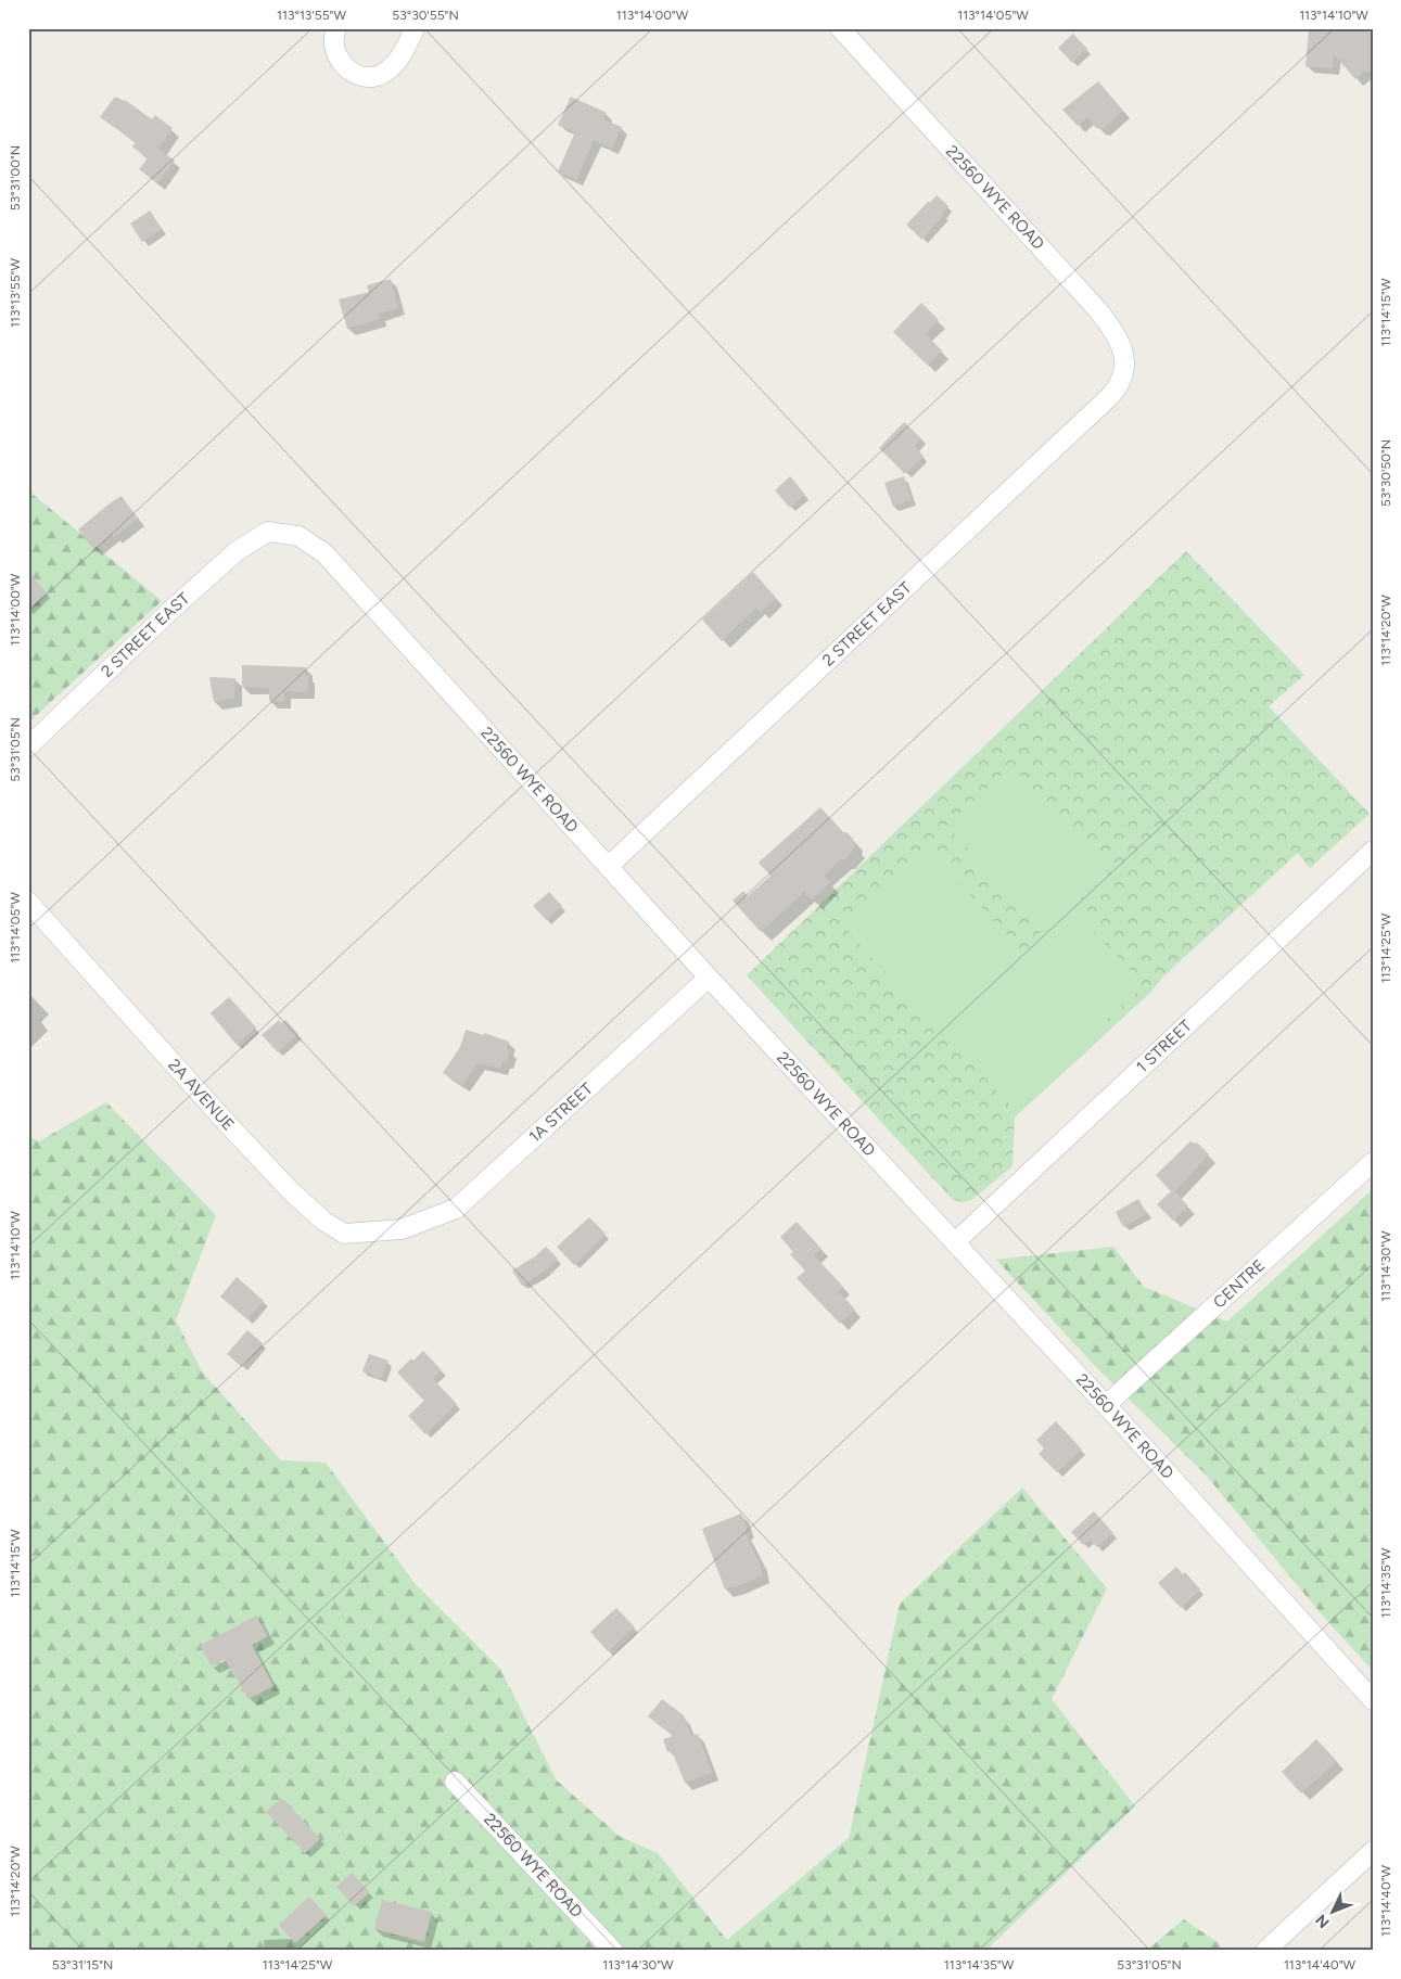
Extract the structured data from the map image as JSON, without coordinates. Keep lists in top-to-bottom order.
{
  "streets": {
    "street": [
      "22560 WYE ROAD",
      "2 STREET EAST",
      "1 STREET",
      "2A AVENUE",
      "1A STREET",
      "CENTRE"
    ]
  },
  "crossings": [
    ["22560 WYE ROAD", "2 STREET EAST"],
    ["22560 WYE ROAD", "1 STREET"],
    ["22560 WYE ROAD", "1A STREET"],
    ["22560 WYE ROAD", "CENTRE"],
    ["2A AVENUE", "1A STREET"]
  ],
  "north": "bottom left",
  "coordinates": [
    "113°13'55\"W",
    "53°30'55\"N",
    "113°14'00\"W",
    "113°14'05\"W",
    "113°14'10\"W",
    "53°31'00\"N",
    "113°14'15\"W",
    "53°30'50\"N",
    "113°14'20\"W",
    "53°31'05\"N",
    "113°14'25\"W",
    "113°14'30\"W",
    "113°14'35\"W",
    "113°14'40\"W",
    "53°31'15\"N"
  ]
}
